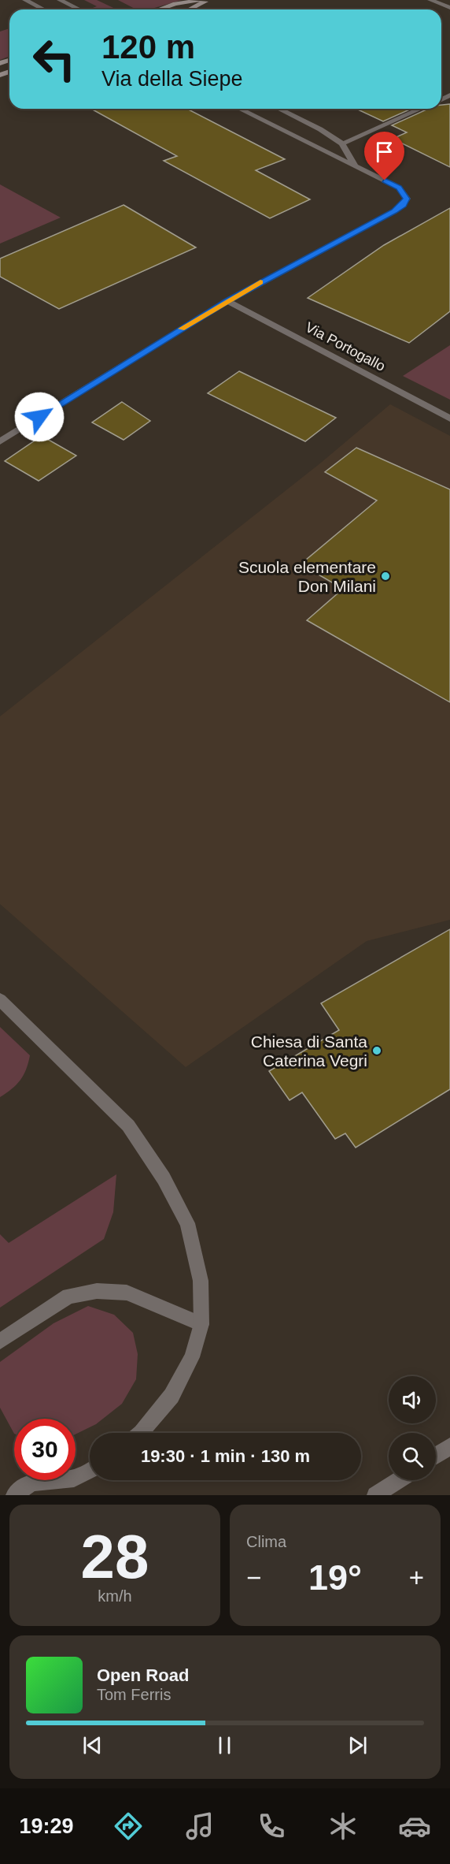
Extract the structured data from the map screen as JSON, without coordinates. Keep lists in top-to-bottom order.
{
  "streets": {
    "street": ["Via Portogallo"]
  },
  "places": ["Scuola elementare Don Milani", "Chiesa di Santa Caterina Vegri"],
  "page": {
    "turn": ["120 m", "Via della Siepe"],
    "limit": "30",
    "trip": "19:30 · 1 min · 130 m",
    "tile": [
      ["28", "km/h"],
      "Clima"
    ],
    "heat": ["−", "19°", "+"],
    "song": ["Open Road", "Tom Ferris"],
    "tabs": "19:29"
  }
}
